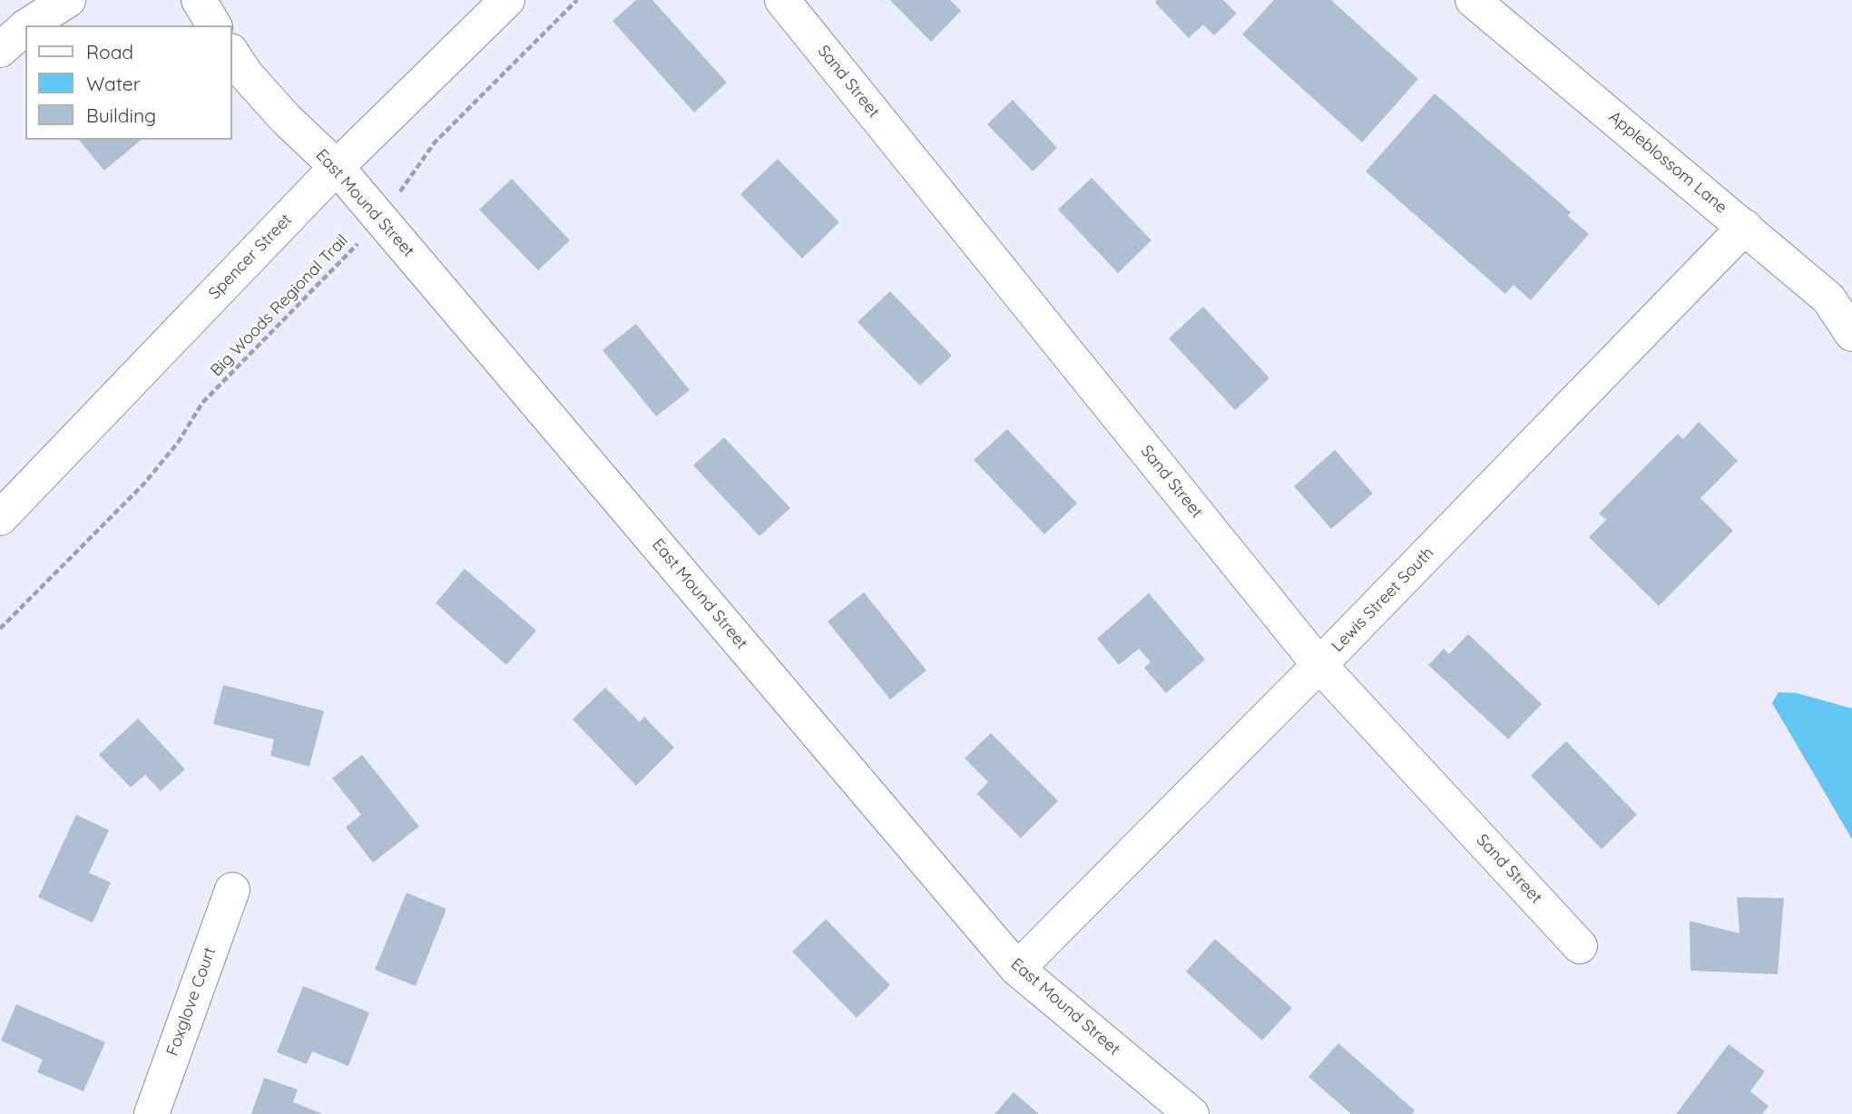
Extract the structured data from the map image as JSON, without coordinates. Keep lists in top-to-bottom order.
{
  "streets": {
    "street": [
      "Sand Street",
      "Appleblossom Lane",
      "East Mound Street",
      "Spencer Street",
      "Lewis Street South",
      "Foxglove Court"
    ],
    "path": ["Big Woods Regional Trail"]
  },
  "crossings": [
    ["Sand Street", "Lewis Street South"],
    ["Appleblossom Lane", "Lewis Street South"],
    ["East Mound Street", "Spencer Street"],
    ["East Mound Street", "Big Woods Regional Trail"],
    ["East Mound Street", "Lewis Street South"]
  ],
  "legend": ["Road", "Water", "Building"]
}
